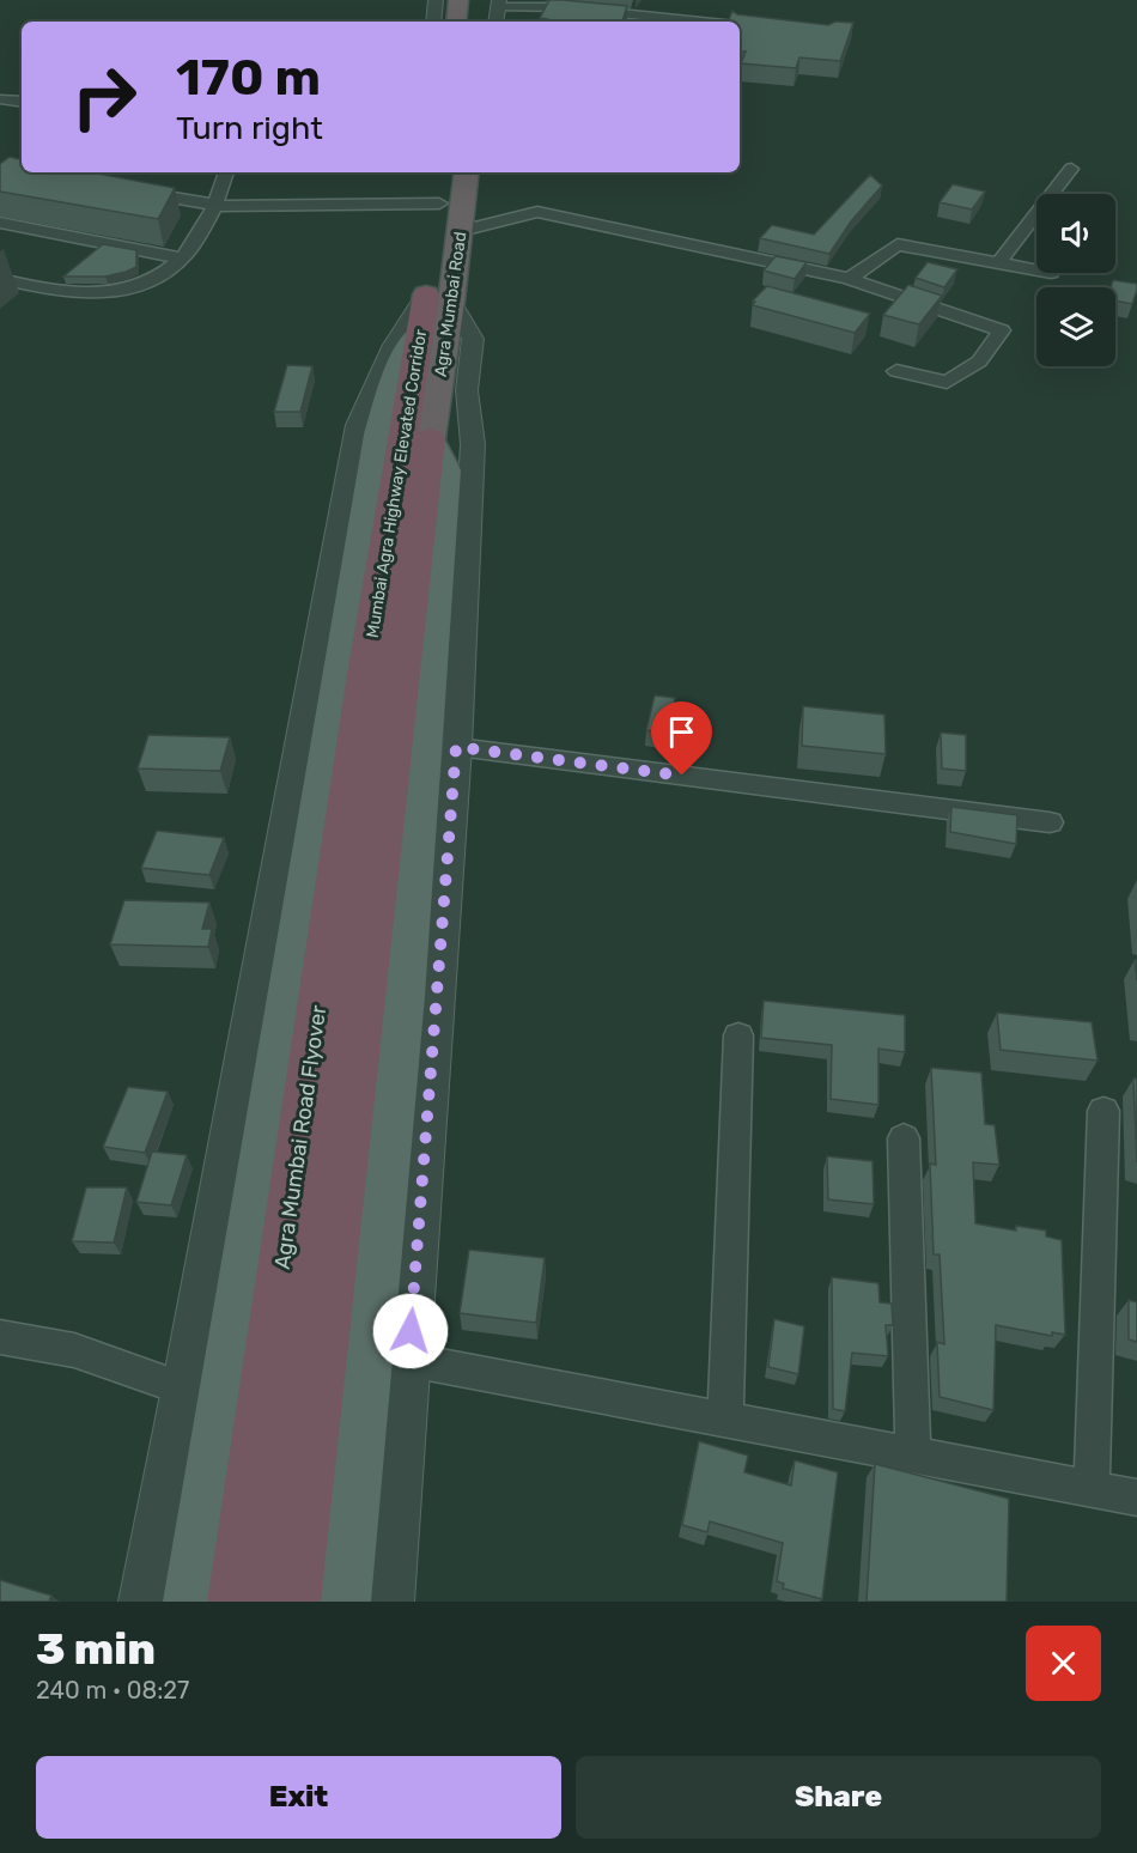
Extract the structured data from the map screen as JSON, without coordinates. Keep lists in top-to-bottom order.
{
  "streets": {
    "highway": ["Agra Mumbai Road", "Mumbai Agra Highway Elevated Corridor", "Agra Mumbai Road Flyover"]
  },
  "crossings": [
    ["Agra Mumbai Road", "Mumbai Agra Highway Elevated Corridor"],
    ["Mumbai Agra Highway Elevated Corridor", "Agra Mumbai Road Flyover"]
  ],
  "page": {
    "turn": ["170 m", "Turn right"],
    "heading": ["3 min", "240 m · 08:27"],
    "buttons": ["Exit", "Share"]
  }
}
